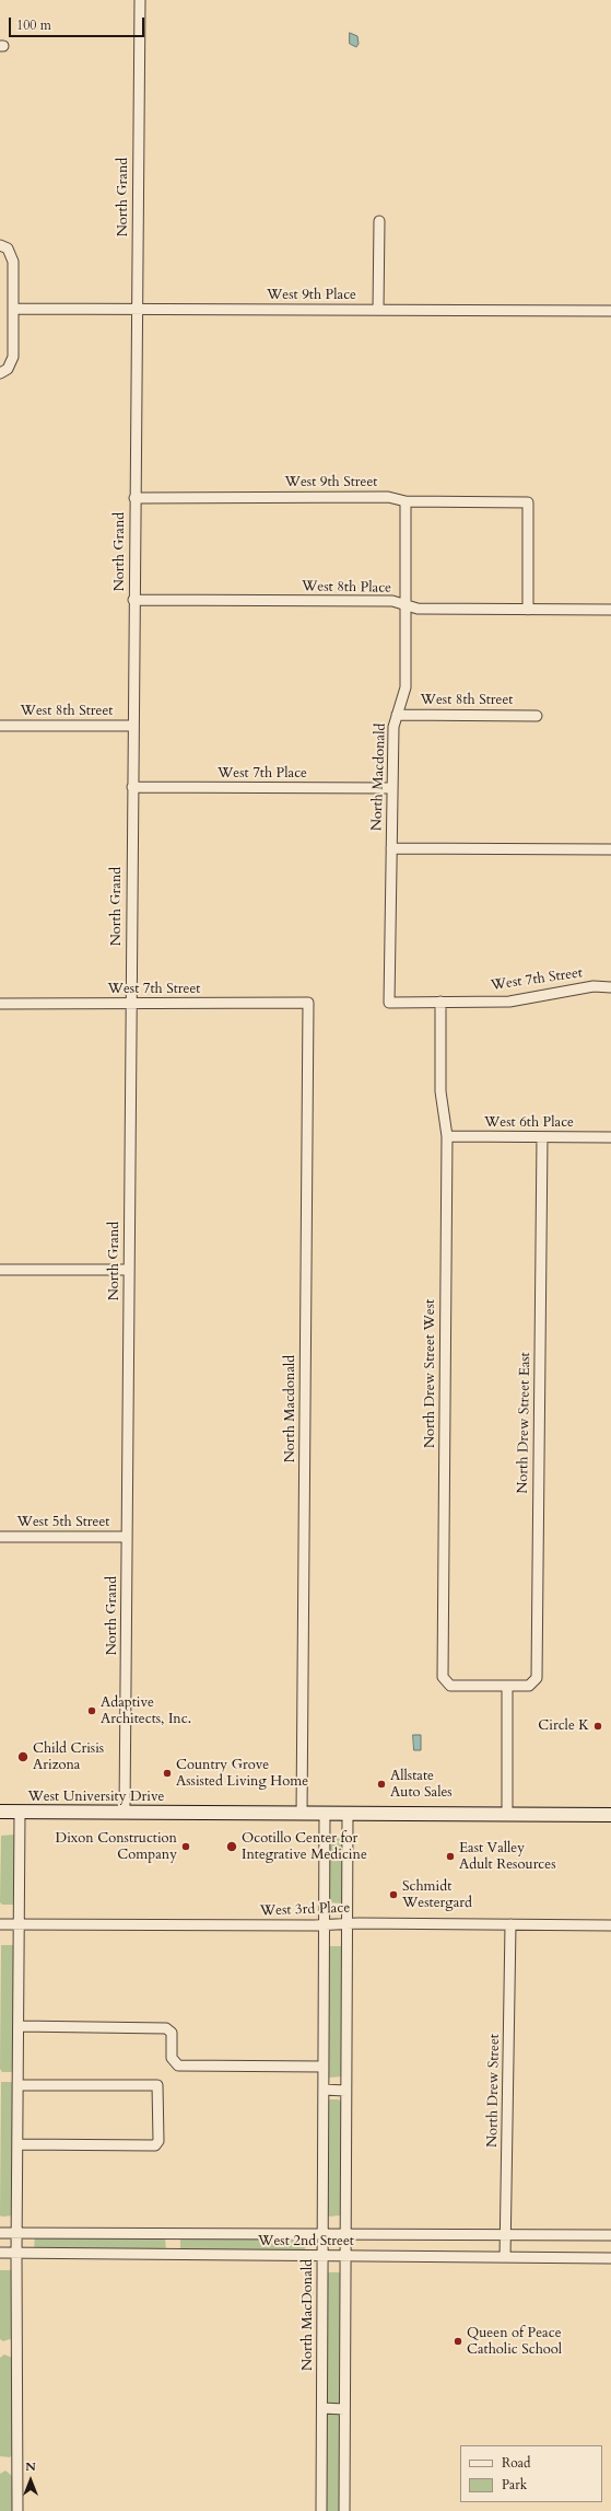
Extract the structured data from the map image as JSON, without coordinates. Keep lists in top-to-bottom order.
{
  "streets": {
    "main road": ["West University Drive"],
    "street": [
      "North Grand",
      "West 9th Place",
      "West 9th Street",
      "West 8th Place",
      "West 8th Street",
      "West 7th Place",
      "North Macdonald",
      "West 7th Street",
      "West 6th Place",
      "North Drew Street West",
      "North Drew Street East",
      "West 5th Street",
      "West 3rd Place",
      "North Drew Street",
      "West 2nd Street",
      "North MacDonald"
    ]
  },
  "crossings": [
    ["North Grand", "West 9th Place"],
    ["North Grand", "West 9th Street"],
    ["North Grand", "West 8th Place"],
    ["North Grand", "West 8th Street"],
    ["North Grand", "West 7th Place"],
    ["North Grand", "West 7th Street"],
    ["North Grand", "West 5th Street"],
    ["North Grand", "West University Drive"],
    ["West 9th Street", "West 8th Place"],
    ["West 9th Street", "North Macdonald"],
    ["West 8th Place", "North Macdonald"],
    ["West 8th Street", "North Macdonald"],
    ["West 7th Place", "North Macdonald"],
    ["North Macdonald", "West 7th Street"],
    ["North Macdonald", "West University Drive"],
    ["West 7th Street", "North Drew Street West"],
    ["West 6th Place", "North Drew Street West"],
    ["West 6th Place", "North Drew Street East"],
    ["North Drew Street West", "North Drew Street East"],
    ["West University Drive", "North MacDonald"],
    ["West 3rd Place", "North Drew Street"],
    ["West 3rd Place", "North MacDonald"],
    ["North Drew Street", "West 2nd Street"],
    ["West 2nd Street", "North MacDonald"]
  ],
  "places": [
    "Adaptive Architects, Inc.",
    "Circle K",
    "Child Crisis Arizona",
    "Country Grove Assisted Living Home",
    "Allstate Auto Sales",
    "Dixon Construction Company",
    "Ocotillo Center for Integrative Medicine",
    "East Valley Adult Resources",
    "Schmidt Westergard",
    "Queen of Peace Catholic School"
  ],
  "legend": ["Road", "Park"],
  "scale_bar": "100 m",
  "north": "top"
}
